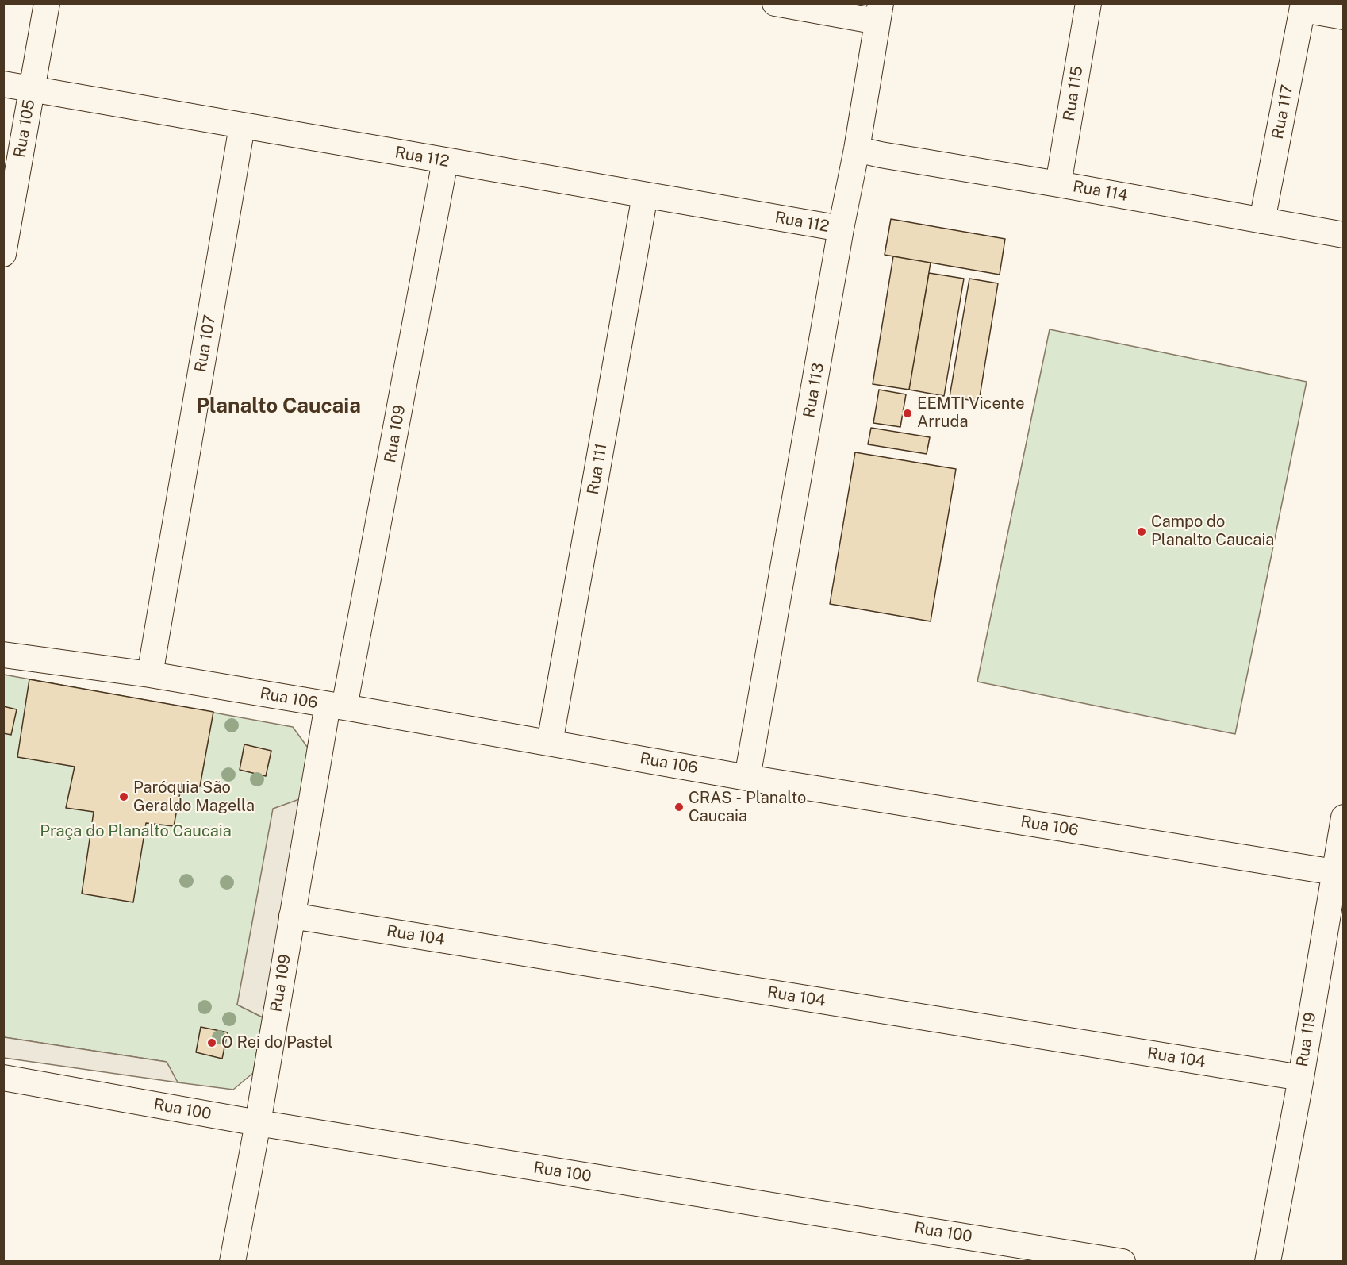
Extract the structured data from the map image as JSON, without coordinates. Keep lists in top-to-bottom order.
{
  "streets": {
    "street": [
      "Rua 115",
      "Rua 117",
      "Rua 105",
      "Rua 112",
      "Rua 114",
      "Rua 107",
      "Rua 113",
      "Rua 109",
      "Rua 111",
      "Rua 106",
      "Rua 104",
      "Rua 119",
      "Rua 100"
    ]
  },
  "crossings": [
    ["Rua 115", "Rua 114"],
    ["Rua 117", "Rua 114"],
    ["Rua 105", "Rua 112"],
    ["Rua 112", "Rua 107"],
    ["Rua 112", "Rua 113"],
    ["Rua 112", "Rua 109"],
    ["Rua 112", "Rua 111"],
    ["Rua 114", "Rua 113"],
    ["Rua 107", "Rua 106"],
    ["Rua 113", "Rua 106"],
    ["Rua 109", "Rua 106"],
    ["Rua 109", "Rua 104"],
    ["Rua 109", "Rua 100"],
    ["Rua 111", "Rua 106"],
    ["Rua 106", "Rua 119"],
    ["Rua 104", "Rua 119"]
  ],
  "districts": ["Planalto Caucaia"],
  "parks": ["Praça do Planalto Caucaia"],
  "places": [
    "EEMTI Vicente Arruda",
    "Campo do Planalto Caucaia",
    "Paróquia São Geraldo Magella",
    "CRAS - Planalto Caucaia",
    "O Rei do Pastel"
  ]
}
